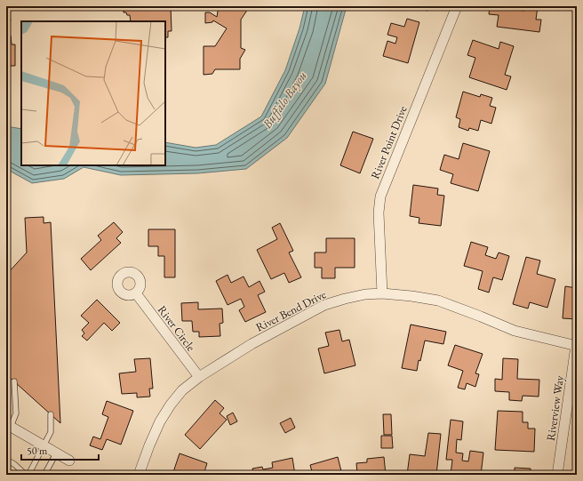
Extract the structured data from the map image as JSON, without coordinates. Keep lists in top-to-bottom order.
{
  "streets": {
    "street": [
      "River Point Drive",
      "River Bend Drive",
      "River Circle",
      "Riverview Way"
    ]
  },
  "crossings": [
    ["River Point Drive", "River Bend Drive"],
    ["River Bend Drive", "River Circle"],
    ["River Bend Drive", "Riverview Way"]
  ],
  "water": ["Buffalo Bayou"],
  "scale_bar": "50 m"
}
